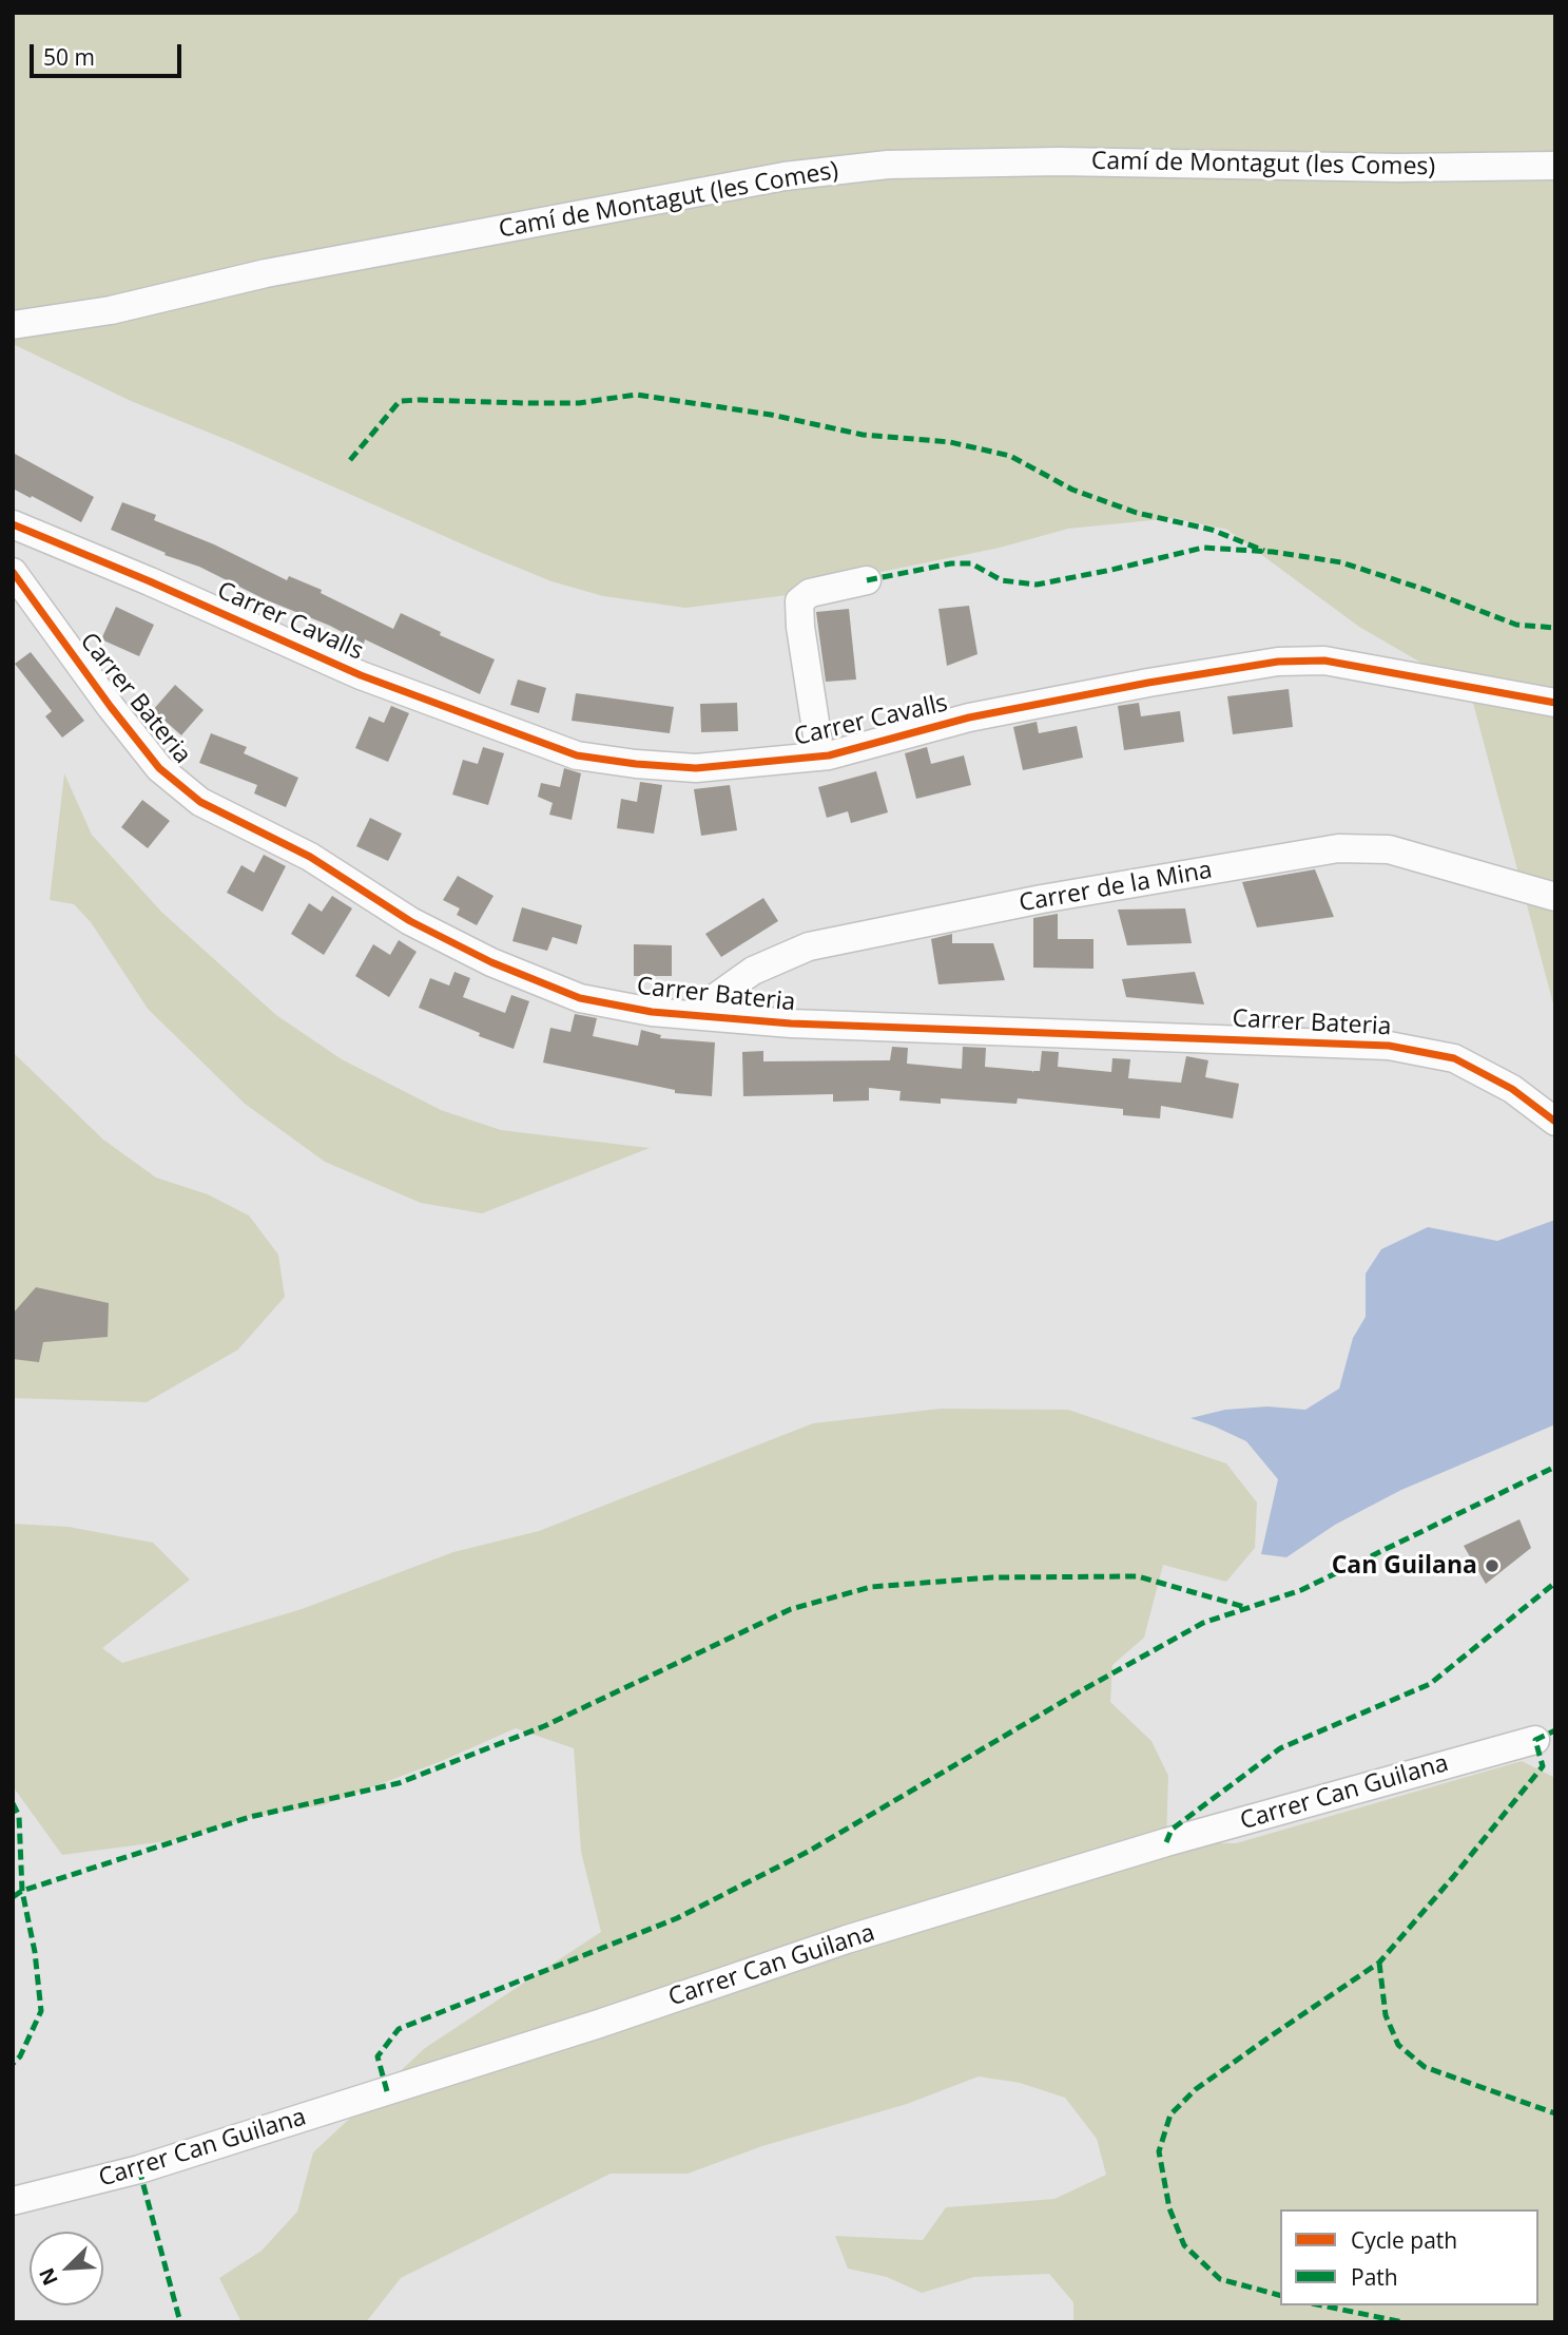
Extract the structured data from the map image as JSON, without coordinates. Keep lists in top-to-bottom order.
{
  "streets": {
    "street": [
      "Camí de Montagut (les Comes)",
      "Carrer Cavalls",
      "Carrer Bateria",
      "Carrer de la Mina",
      "Carrer Can Guilana"
    ]
  },
  "crossings": [
    ["Carrer Bateria", "Carrer de la Mina"]
  ],
  "places": ["Can Guilana"],
  "legend": ["Cycle path", "Path"],
  "scale_bar": "50 m",
  "north": "bottom left"
}
